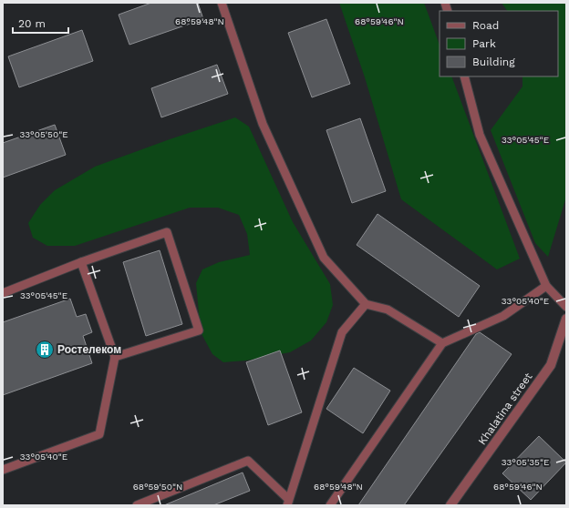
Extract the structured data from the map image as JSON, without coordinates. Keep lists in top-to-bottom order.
{
  "streets": {
    "street": ["Khalatina street"]
  },
  "places": {
    "building": ["Ростелеком"]
  },
  "legend": ["Road", "Park", "Building"],
  "scale_bar": "20 m",
  "coordinates": [
    "68°59'48\"N",
    "68°59'46\"N",
    "33°05'50\"E",
    "33°05'45\"E",
    "33°05'40\"E",
    "33°05'35\"E",
    "68°59'50\"N"
  ]
}
